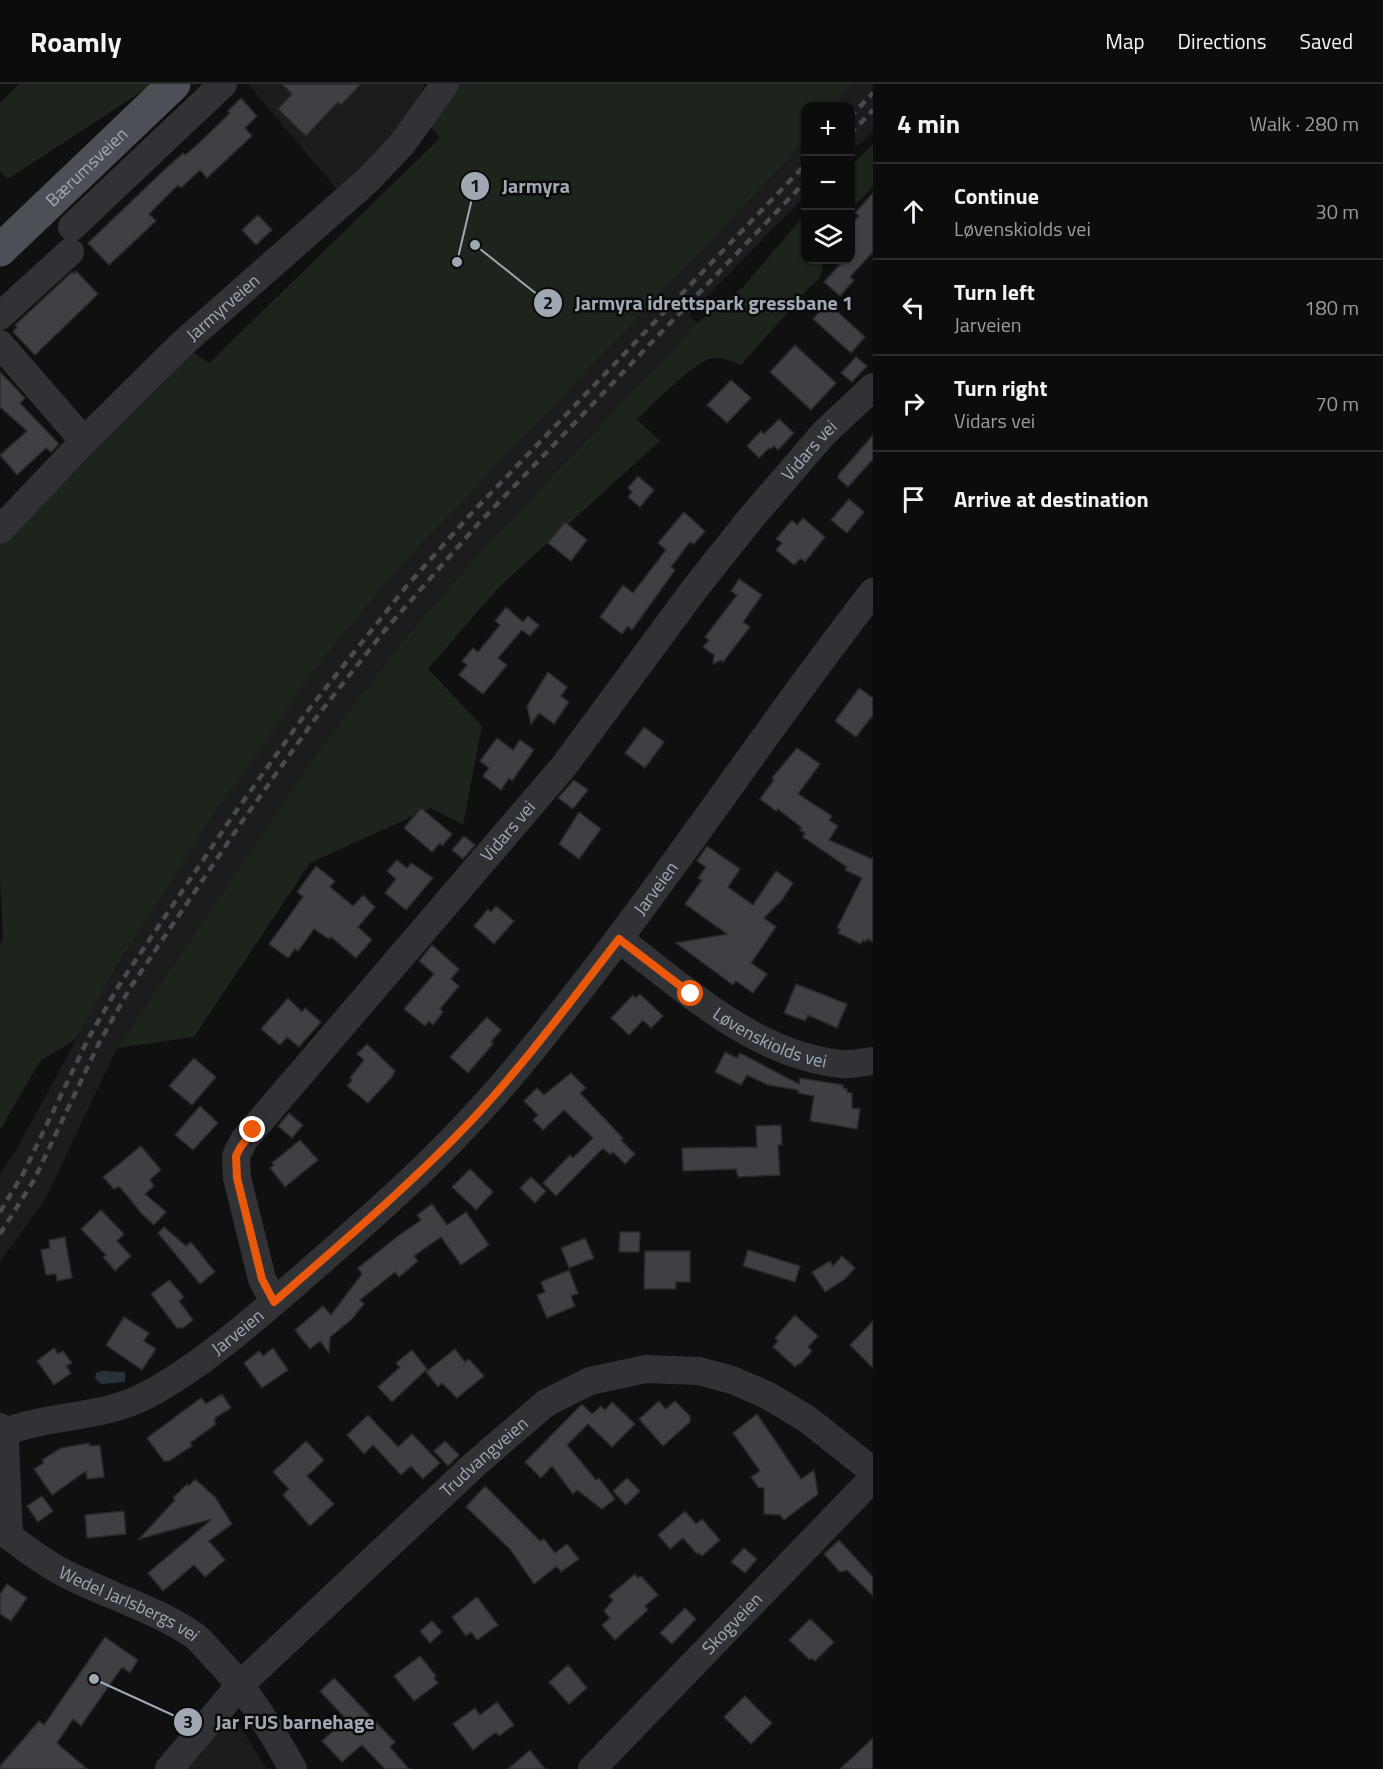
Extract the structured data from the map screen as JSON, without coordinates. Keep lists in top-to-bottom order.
{
  "streets": {
    "main road": ["Bærumsveien"],
    "street": [
      "Jarmyrveien",
      "Vidars vei",
      "Jarveien",
      "Løvenskiolds vei",
      "Trudvangveien",
      "Wedel Jarlsbergs vei",
      "Skogveien"
    ]
  },
  "crossings": [
    ["Vidars vei", "Jarveien"],
    ["Jarveien", "Løvenskiolds vei"],
    ["Jarveien", "Wedel Jarlsbergs vei"],
    ["Trudvangveien", "Wedel Jarlsbergs vei"]
  ],
  "places": ["Jarmyra idrettspark gressbane 1", "Jarmyra", "Jar FUS barnehage"],
  "page": {
    "header": "Roamly",
    "nav": ["Map", "Directions", "Saved"],
    "heading": ["4 min", "Walk · 280 m"],
    "map_buttons": ["+", "−"],
    "list": [
      ["Continue", "Løvenskiolds vei", "30 m"],
      ["Turn left", "Jarveien", "180 m"],
      ["Turn right", "Vidars vei", "70 m"],
      "Arrive at destination"
    ]
  }
}
